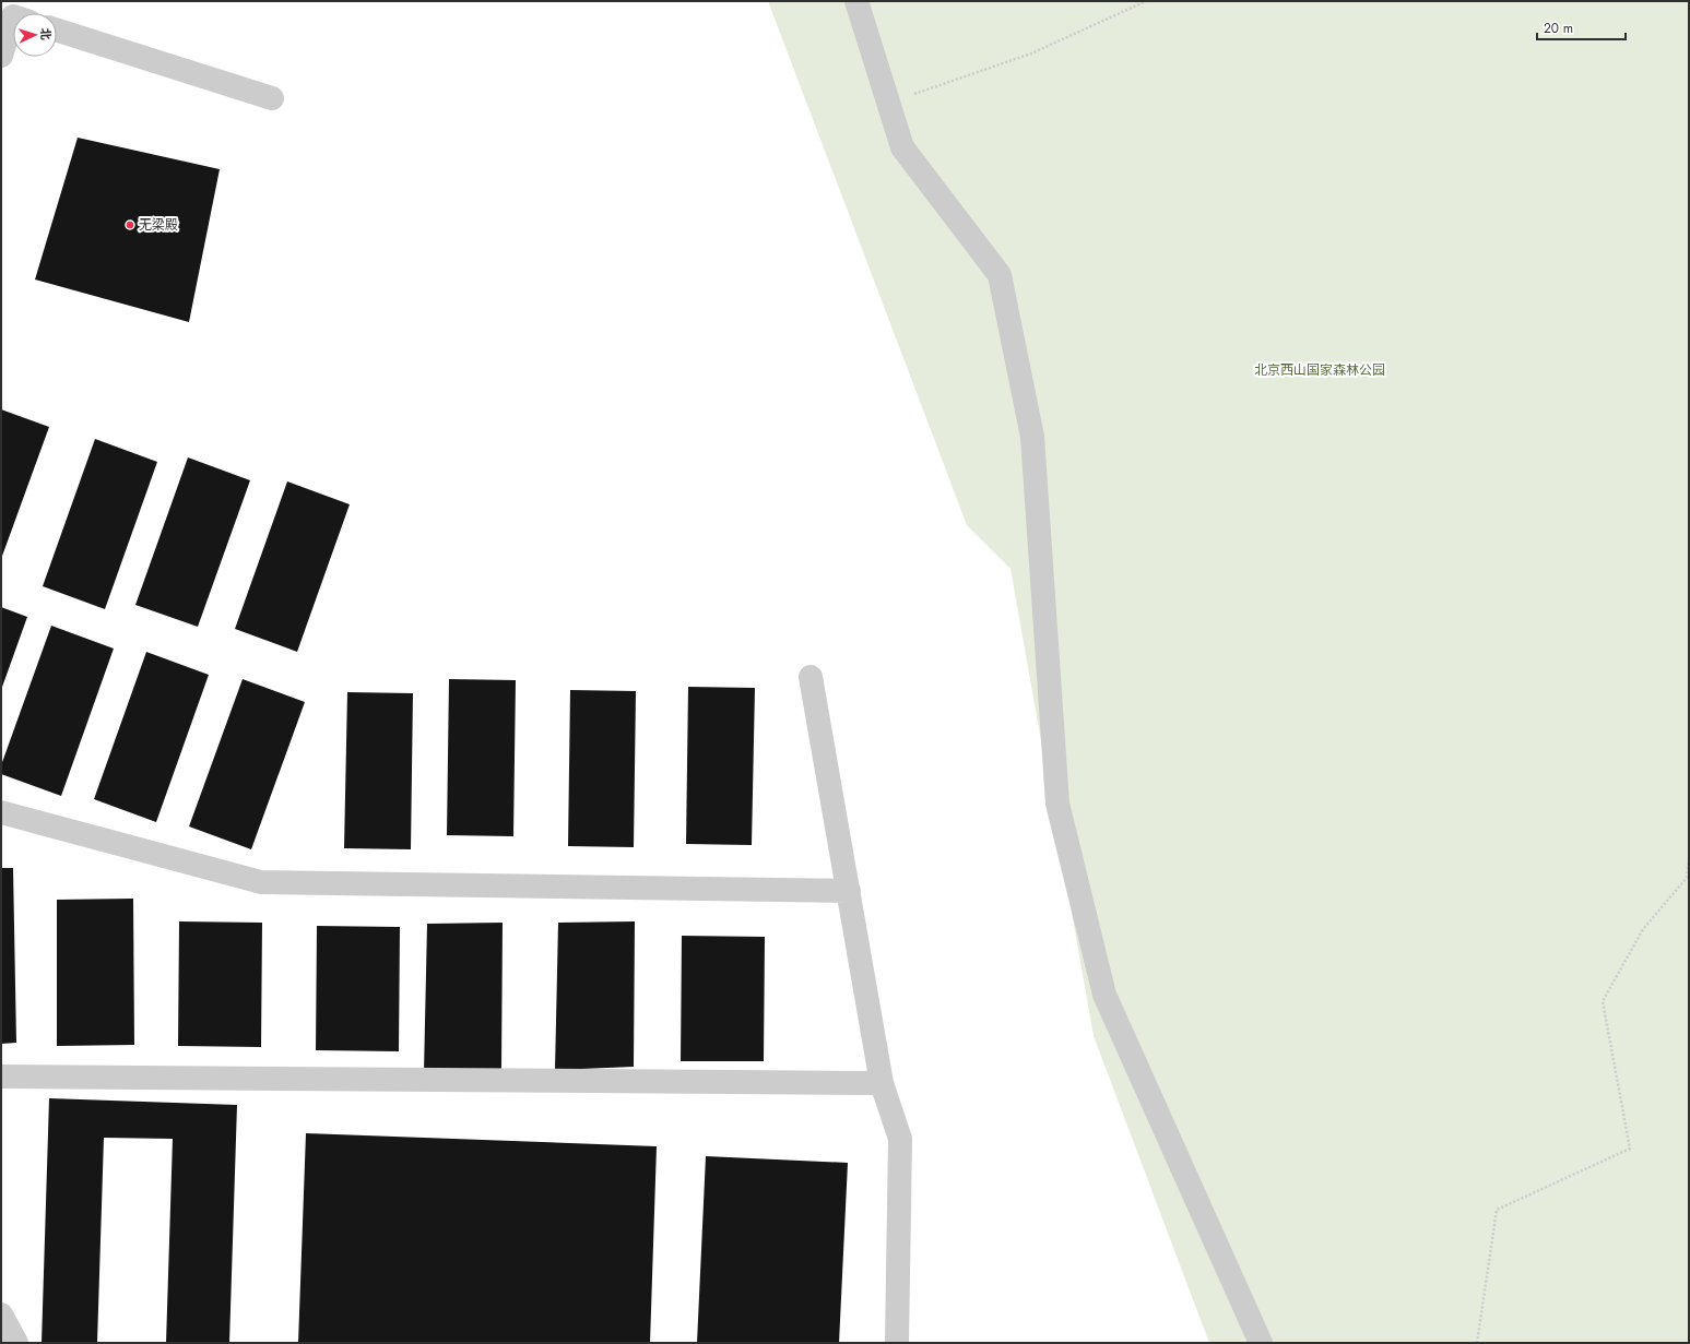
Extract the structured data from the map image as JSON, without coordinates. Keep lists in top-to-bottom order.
{
  "parks": ["北京西山国家森林公园"],
  "places": ["无梁殿"],
  "scale_bar": "20 m",
  "north": "right"
}
